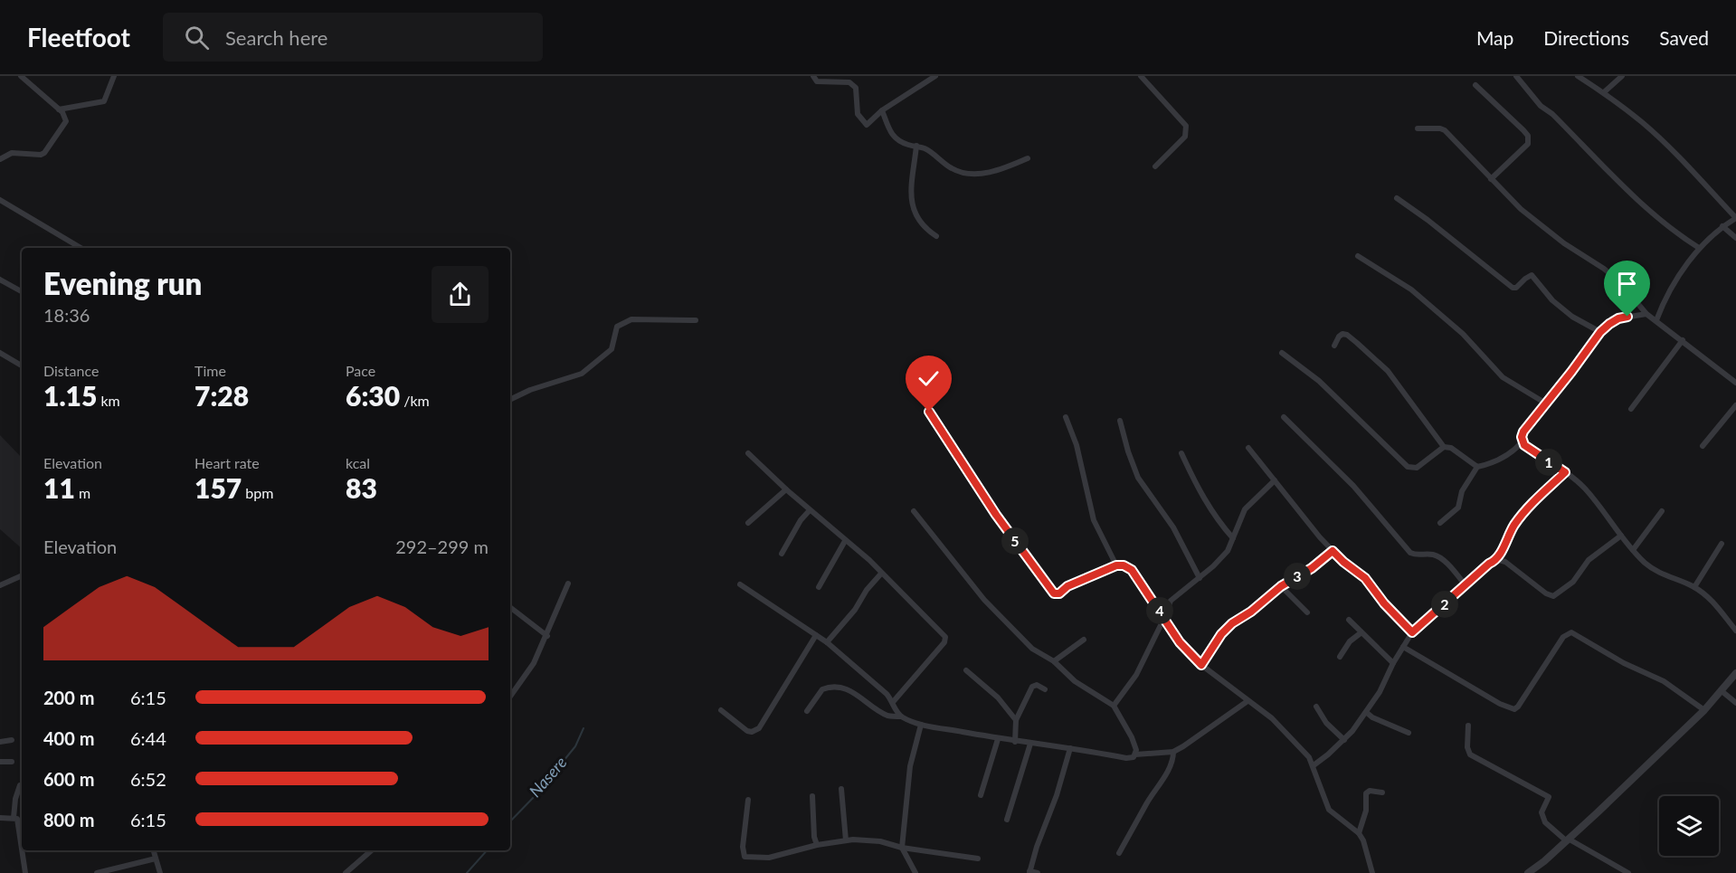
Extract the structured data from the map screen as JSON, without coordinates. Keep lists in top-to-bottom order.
{
  "water": ["Nasere"],
  "page": {
    "header": "Fleetfoot",
    "search": "Search here",
    "nav": ["Map", "Directions", "Saved"],
    "heading": ["Evening run", "18:36"],
    "stats": [
      ["Distance", "1.15 km"],
      ["Time", "7:28"],
      ["Pace", "6:30 /km"],
      ["Elevation", "11 m"],
      ["Heart rate", "157 bpm"],
      ["kcal", "83"]
    ],
    "pins": [
      "1",
      "5",
      "3",
      "2",
      "4"
    ],
    "chart": ["Elevation", "292–299 m"],
    "list": [
      {
        "name": "200 m",
        "note": "6:15"
      },
      {
        "name": "400 m",
        "note": "6:44"
      },
      {
        "name": "600 m",
        "note": "6:52"
      },
      {
        "name": "800 m",
        "note": "6:15"
      }
    ]
  }
}
